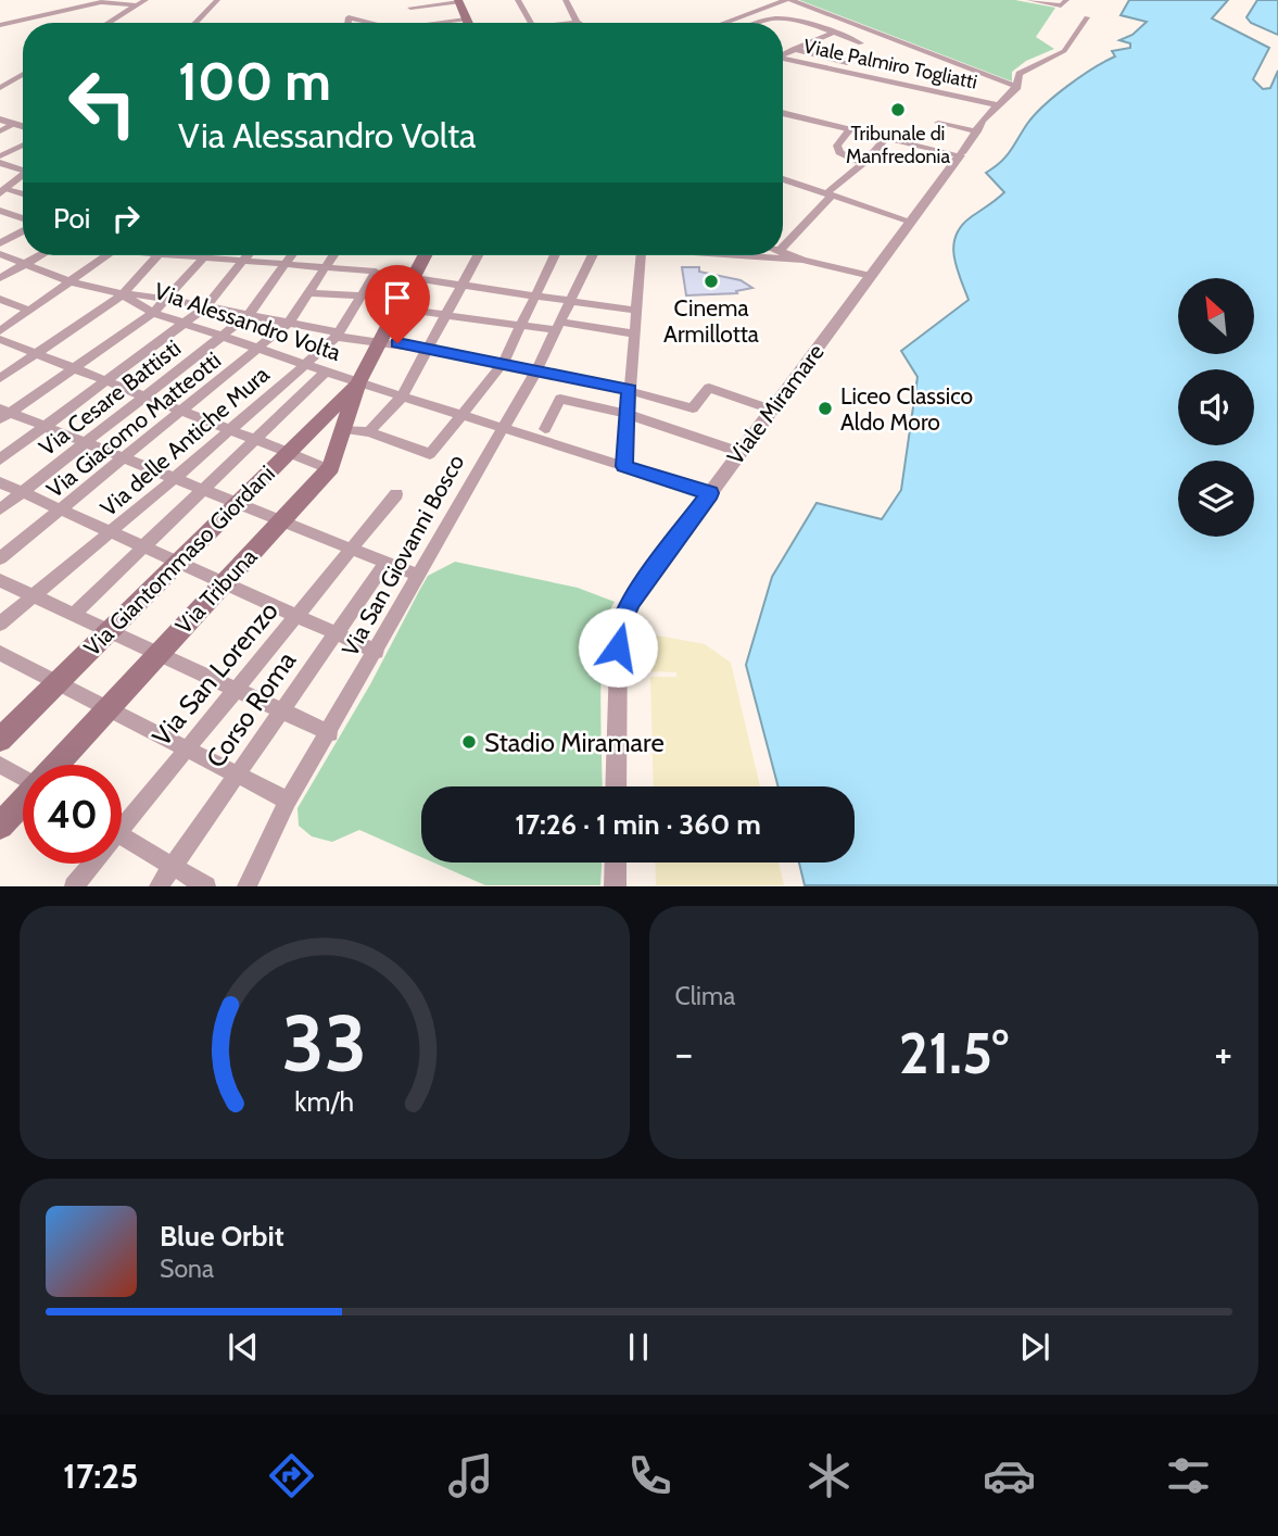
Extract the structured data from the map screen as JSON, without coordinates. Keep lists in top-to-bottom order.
{
  "streets": {
    "main road": ["Via Giantommaso Giordani", "Via Tribuna"],
    "street": [
      "Viale Palmiro Togliatti",
      "Via Alessandro Volta",
      "Via Cesare Battisti",
      "Viale Miramare",
      "Via Giacomo Matteotti",
      "Via delle Antiche Mura",
      "Via San Giovanni Bosco",
      "Via San Lorenzo",
      "Corso Roma"
    ]
  },
  "crossings": [
    ["Via Alessandro Volta", "Via Cesare Battisti"],
    ["Via Alessandro Volta", "Viale Miramare"],
    ["Via Alessandro Volta", "Via Giacomo Matteotti"],
    ["Via Alessandro Volta", "Via delle Antiche Mura"],
    ["Via Alessandro Volta", "Via San Giovanni Bosco"],
    ["Via Alessandro Volta", "Via Giantommaso Giordani"],
    ["Via Alessandro Volta", "Via Tribuna"],
    ["Via Giacomo Matteotti", "Via delle Antiche Mura"],
    ["Via Giantommaso Giordani", "Via Tribuna"]
  ],
  "places": [
    "Tribunale di Manfredonia",
    "Cinema Armillotta",
    "Liceo Classico Aldo Moro",
    "Stadio Miramare"
  ],
  "north": "top left",
  "page": {
    "turn": ["100 m", "Via Alessandro Volta"],
    "then": "Poi",
    "limit": "40",
    "trip": "17:26 · 1 min · 360 m",
    "tile": "Clima",
    "heat": ["−", "21.5°", "+"],
    "song": ["Blue Orbit", "Sona"],
    "tabs": "17:25",
    "gauge": ["33", "km/h"]
  }
}
